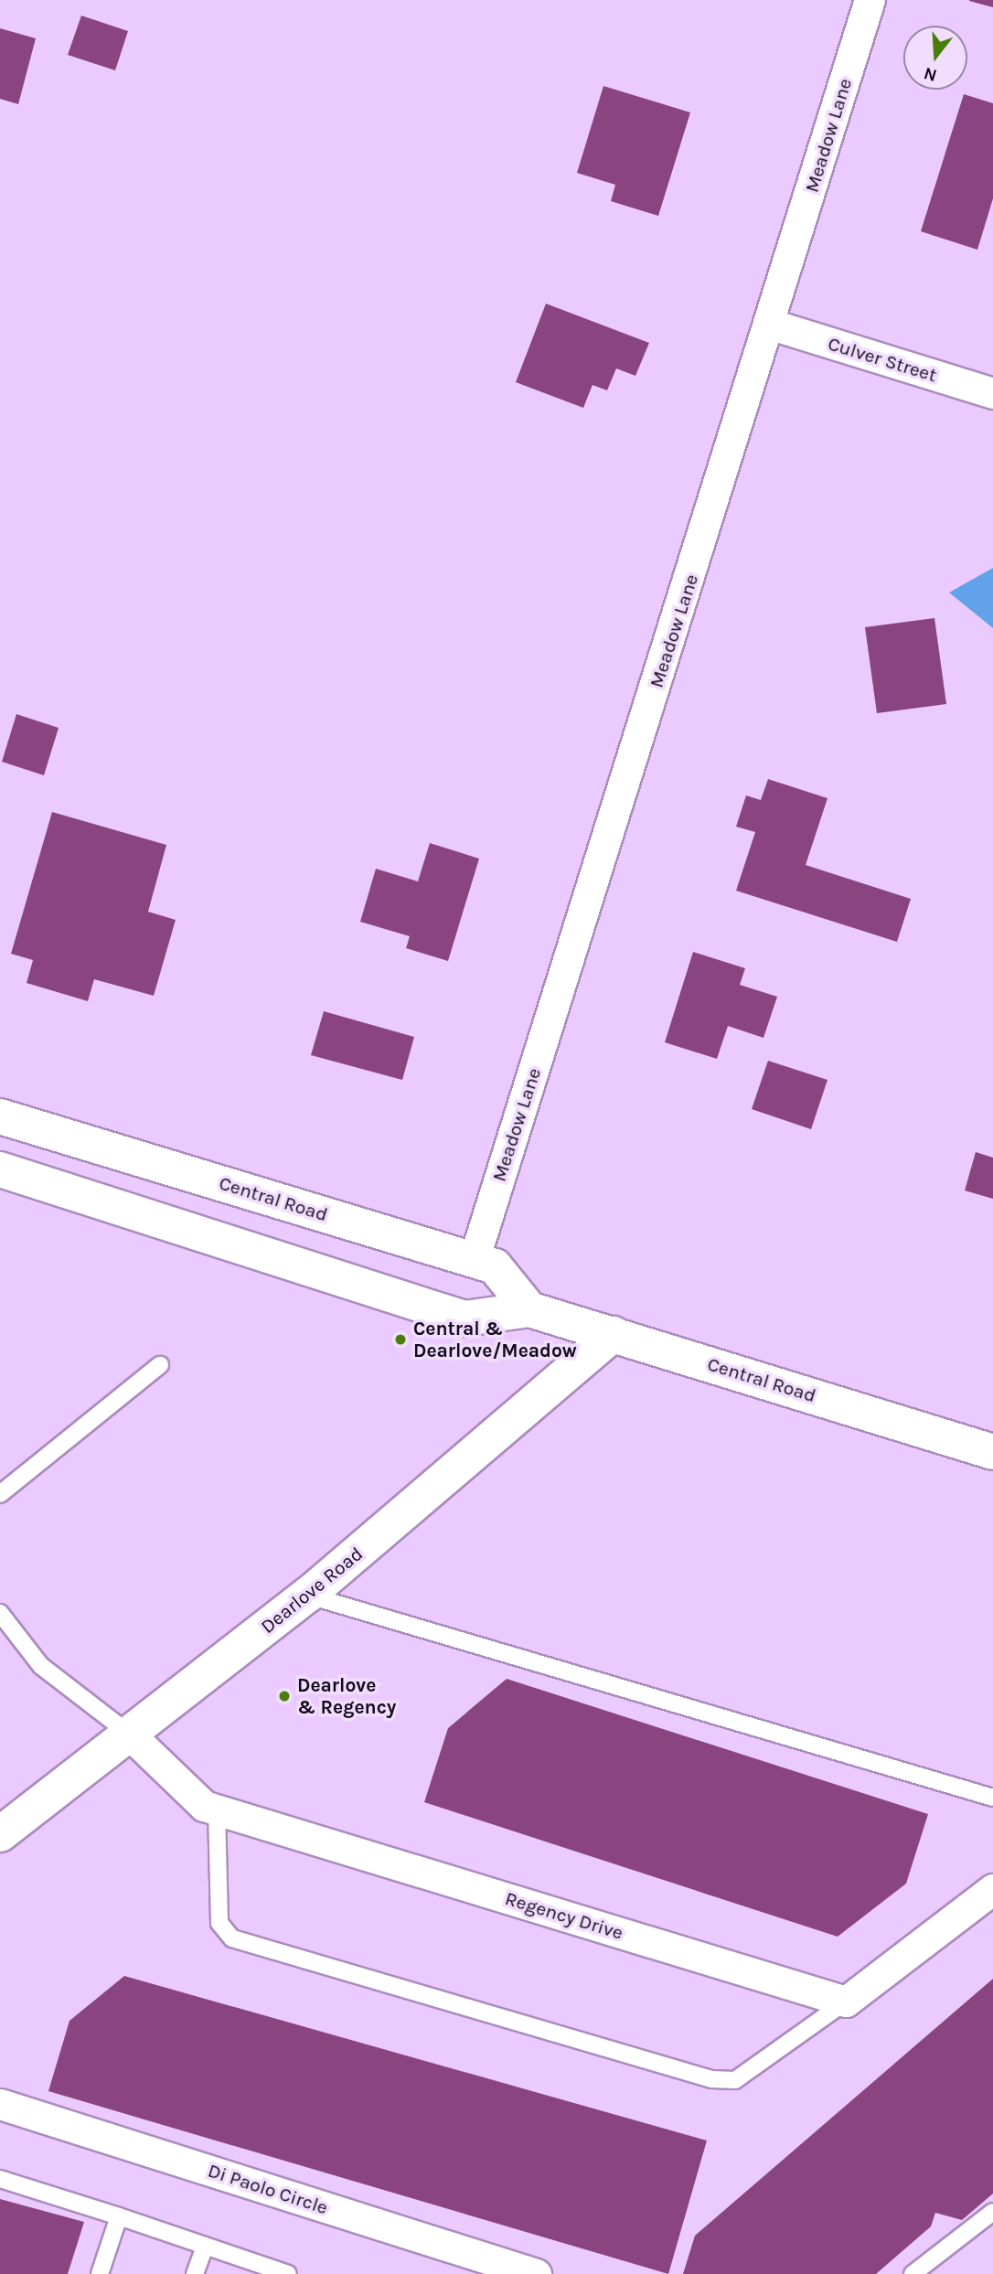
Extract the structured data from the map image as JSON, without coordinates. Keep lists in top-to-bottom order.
{
  "streets": {
    "main road": ["Central Road", "Dearlove Road"],
    "street": [
      "Meadow Lane",
      "Culver Street",
      "Regency Drive",
      "Di Paolo Circle"
    ]
  },
  "crossings": [
    ["Meadow Lane", "Culver Street"],
    ["Meadow Lane", "Central Road"],
    ["Central Road", "Dearlove Road"],
    ["Dearlove Road", "Regency Drive"]
  ],
  "places": ["Central & Dearlove/Meadow", "Dearlove & Regency"],
  "north": "bottom"
}
